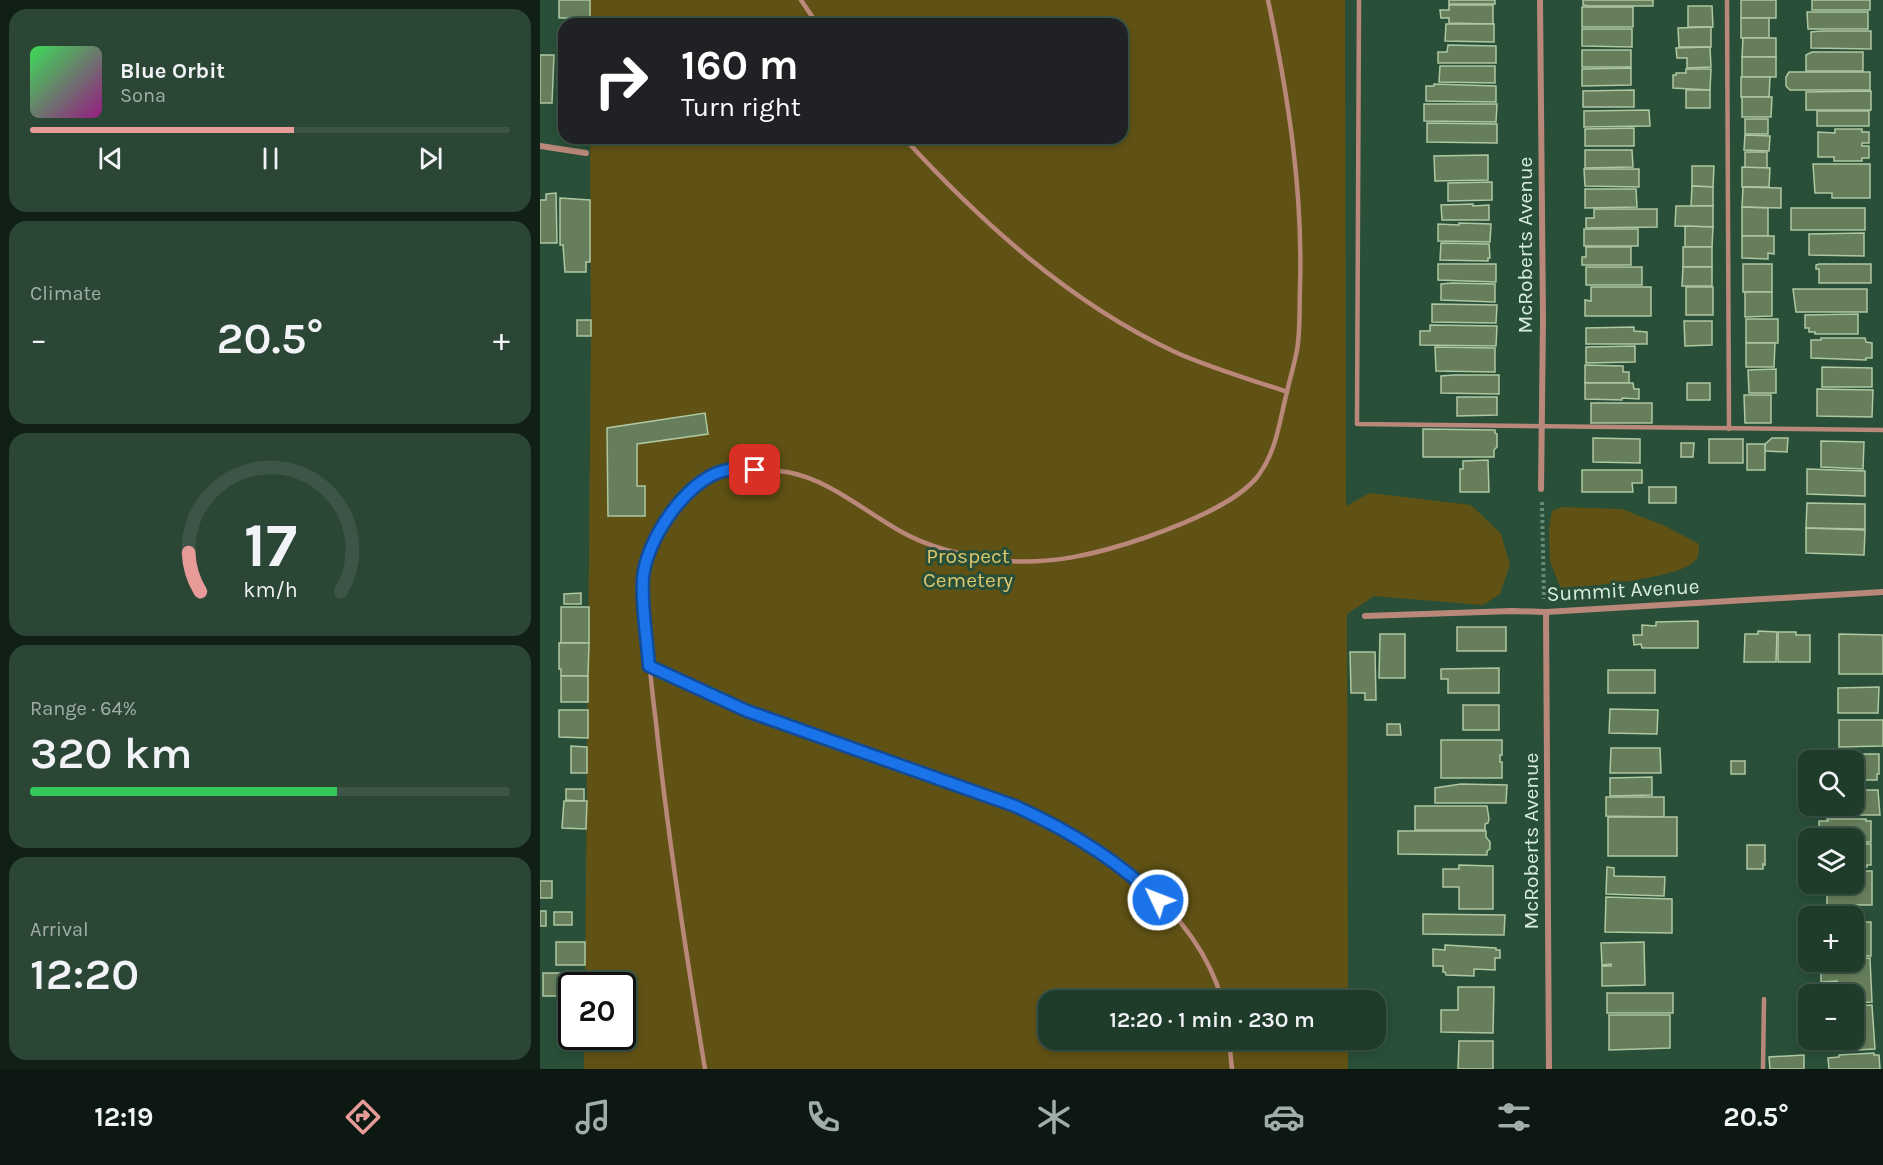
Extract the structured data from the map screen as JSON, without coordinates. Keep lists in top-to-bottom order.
{
  "streets": {
    "street": ["McRoberts Avenue", "Summit Avenue"]
  },
  "crossings": [
    ["McRoberts Avenue", "Summit Avenue"]
  ],
  "parks": ["Prospect Cemetery"],
  "page": {
    "turn": ["160 m", "Turn right"],
    "song": ["Blue Orbit", "Sona"],
    "tile": [
      "Climate",
      ["Range · 64%", "320 km"],
      ["Arrival", "12:20"]
    ],
    "heat": ["−", "20.5°", "+"],
    "map_buttons": ["+", "−"],
    "limit": "20",
    "trip": "12:20 · 1 min · 230 m",
    "tabs": ["12:19", "20.5°"],
    "gauge": ["17", "km/h"]
  }
}
